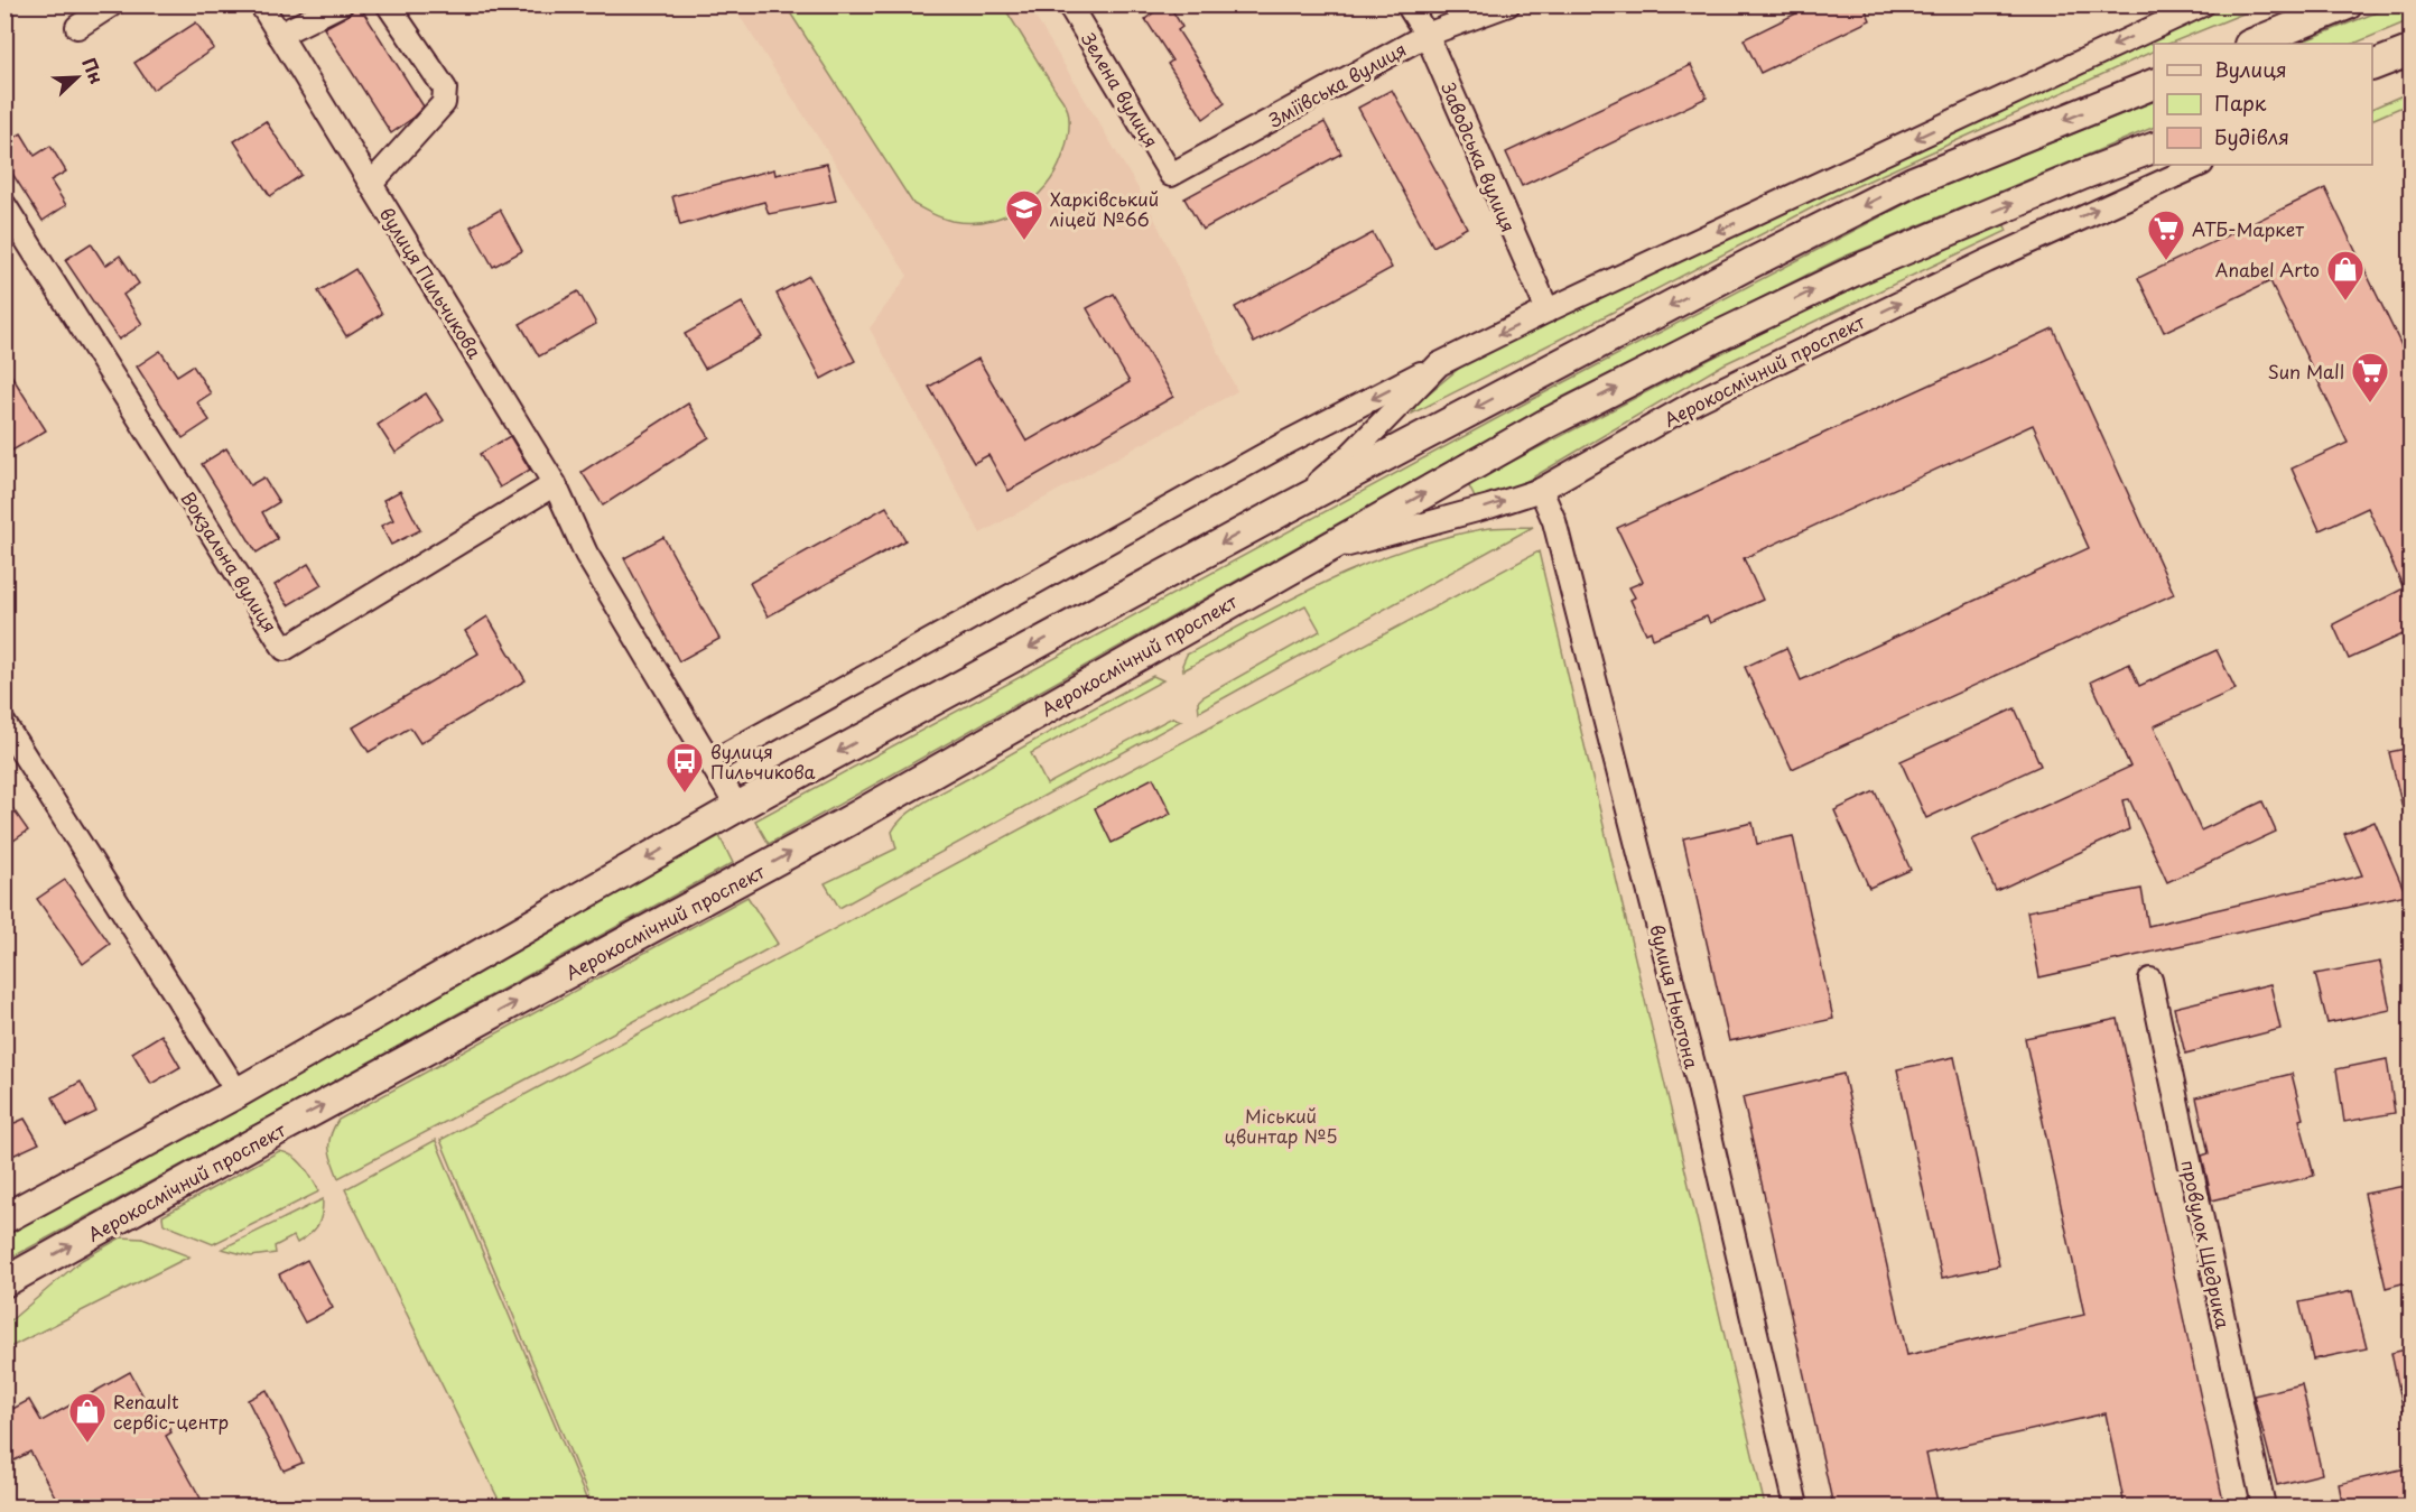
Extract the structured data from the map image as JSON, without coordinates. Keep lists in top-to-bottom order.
{
  "streets": {
    "main road": ["Аерокосмічний проспект"],
    "street": [
      "Зміївська вулиця",
      "Зелена вулиця",
      "Заводська вулиця",
      "вулиця Пильчикова",
      "Вокзальна вулиця",
      "вулиця Ньютона",
      "провулок Щедрика"
    ]
  },
  "crossings": [
    ["Зміївська вулиця", "Зелена вулиця"],
    ["Зміївська вулиця", "Заводська вулиця"],
    ["вулиця Пильчикова", "Вокзальна вулиця"],
    ["Аерокосмічний проспект", "вулиця Ньютона"]
  ],
  "parks": ["Міський цвинтар №5"],
  "places": {
    "school or university": ["Харківський ліцей №66"],
    "supermarket": ["АТБ-Маркет", "Sun Mall"],
    "shop": ["Anabel Arto", "Renault сервіс-центр"],
    "bus stop": ["вулиця Пильчикова"]
  },
  "legend": ["Вулиця", "Парк", "Будівля"],
  "north": "top right"
}
